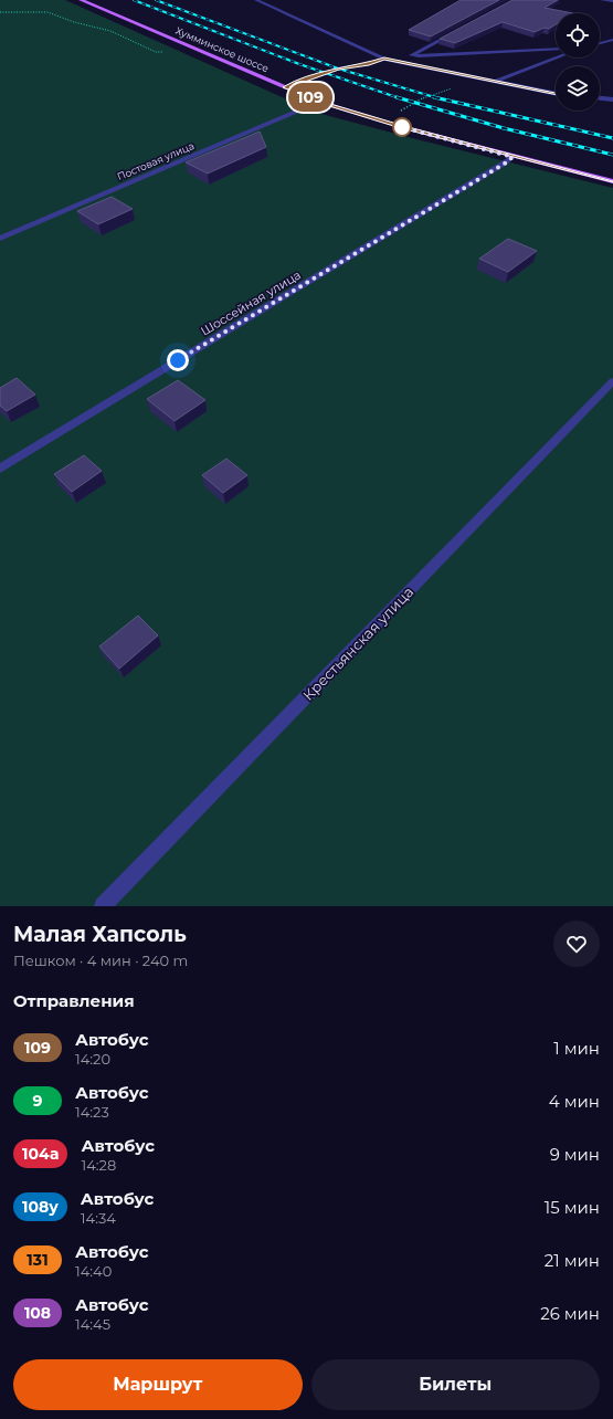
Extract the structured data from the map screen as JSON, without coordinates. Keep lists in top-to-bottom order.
{
  "streets": {
    "main road": ["Хумминское шоссе"],
    "street": ["Постовая улица", "Шоссейная улица", "Крестьянская улица"]
  },
  "crossings": [
    ["Хумминское шоссе", "Постовая улица"],
    ["Хумминское шоссе", "Шоссейная улица"]
  ],
  "lines": ["bus line 109"],
  "page": {
    "on_map": "109",
    "heading": [
      ["Малая Хапсоль", "Пешком · 4 мин · 240 m"],
      "Отправления"
    ],
    "list": [
      {
        "mark": "109",
        "name": "Автобус",
        "note": "14:20",
        "value": "1 мин"
      },
      {
        "mark": "9",
        "name": "Автобус",
        "note": "14:23",
        "value": "4 мин"
      },
      {
        "mark": "104а",
        "name": "Автобус",
        "note": "14:28",
        "value": "9 мин"
      },
      {
        "mark": "108у",
        "name": "Автобус",
        "note": "14:34",
        "value": "15 мин"
      },
      {
        "mark": "131",
        "name": "Автобус",
        "note": "14:40",
        "value": "21 мин"
      },
      {
        "mark": "108",
        "name": "Автобус",
        "note": "14:45",
        "value": "26 мин"
      }
    ],
    "buttons": ["Маршрут", "Билеты"]
  }
}
